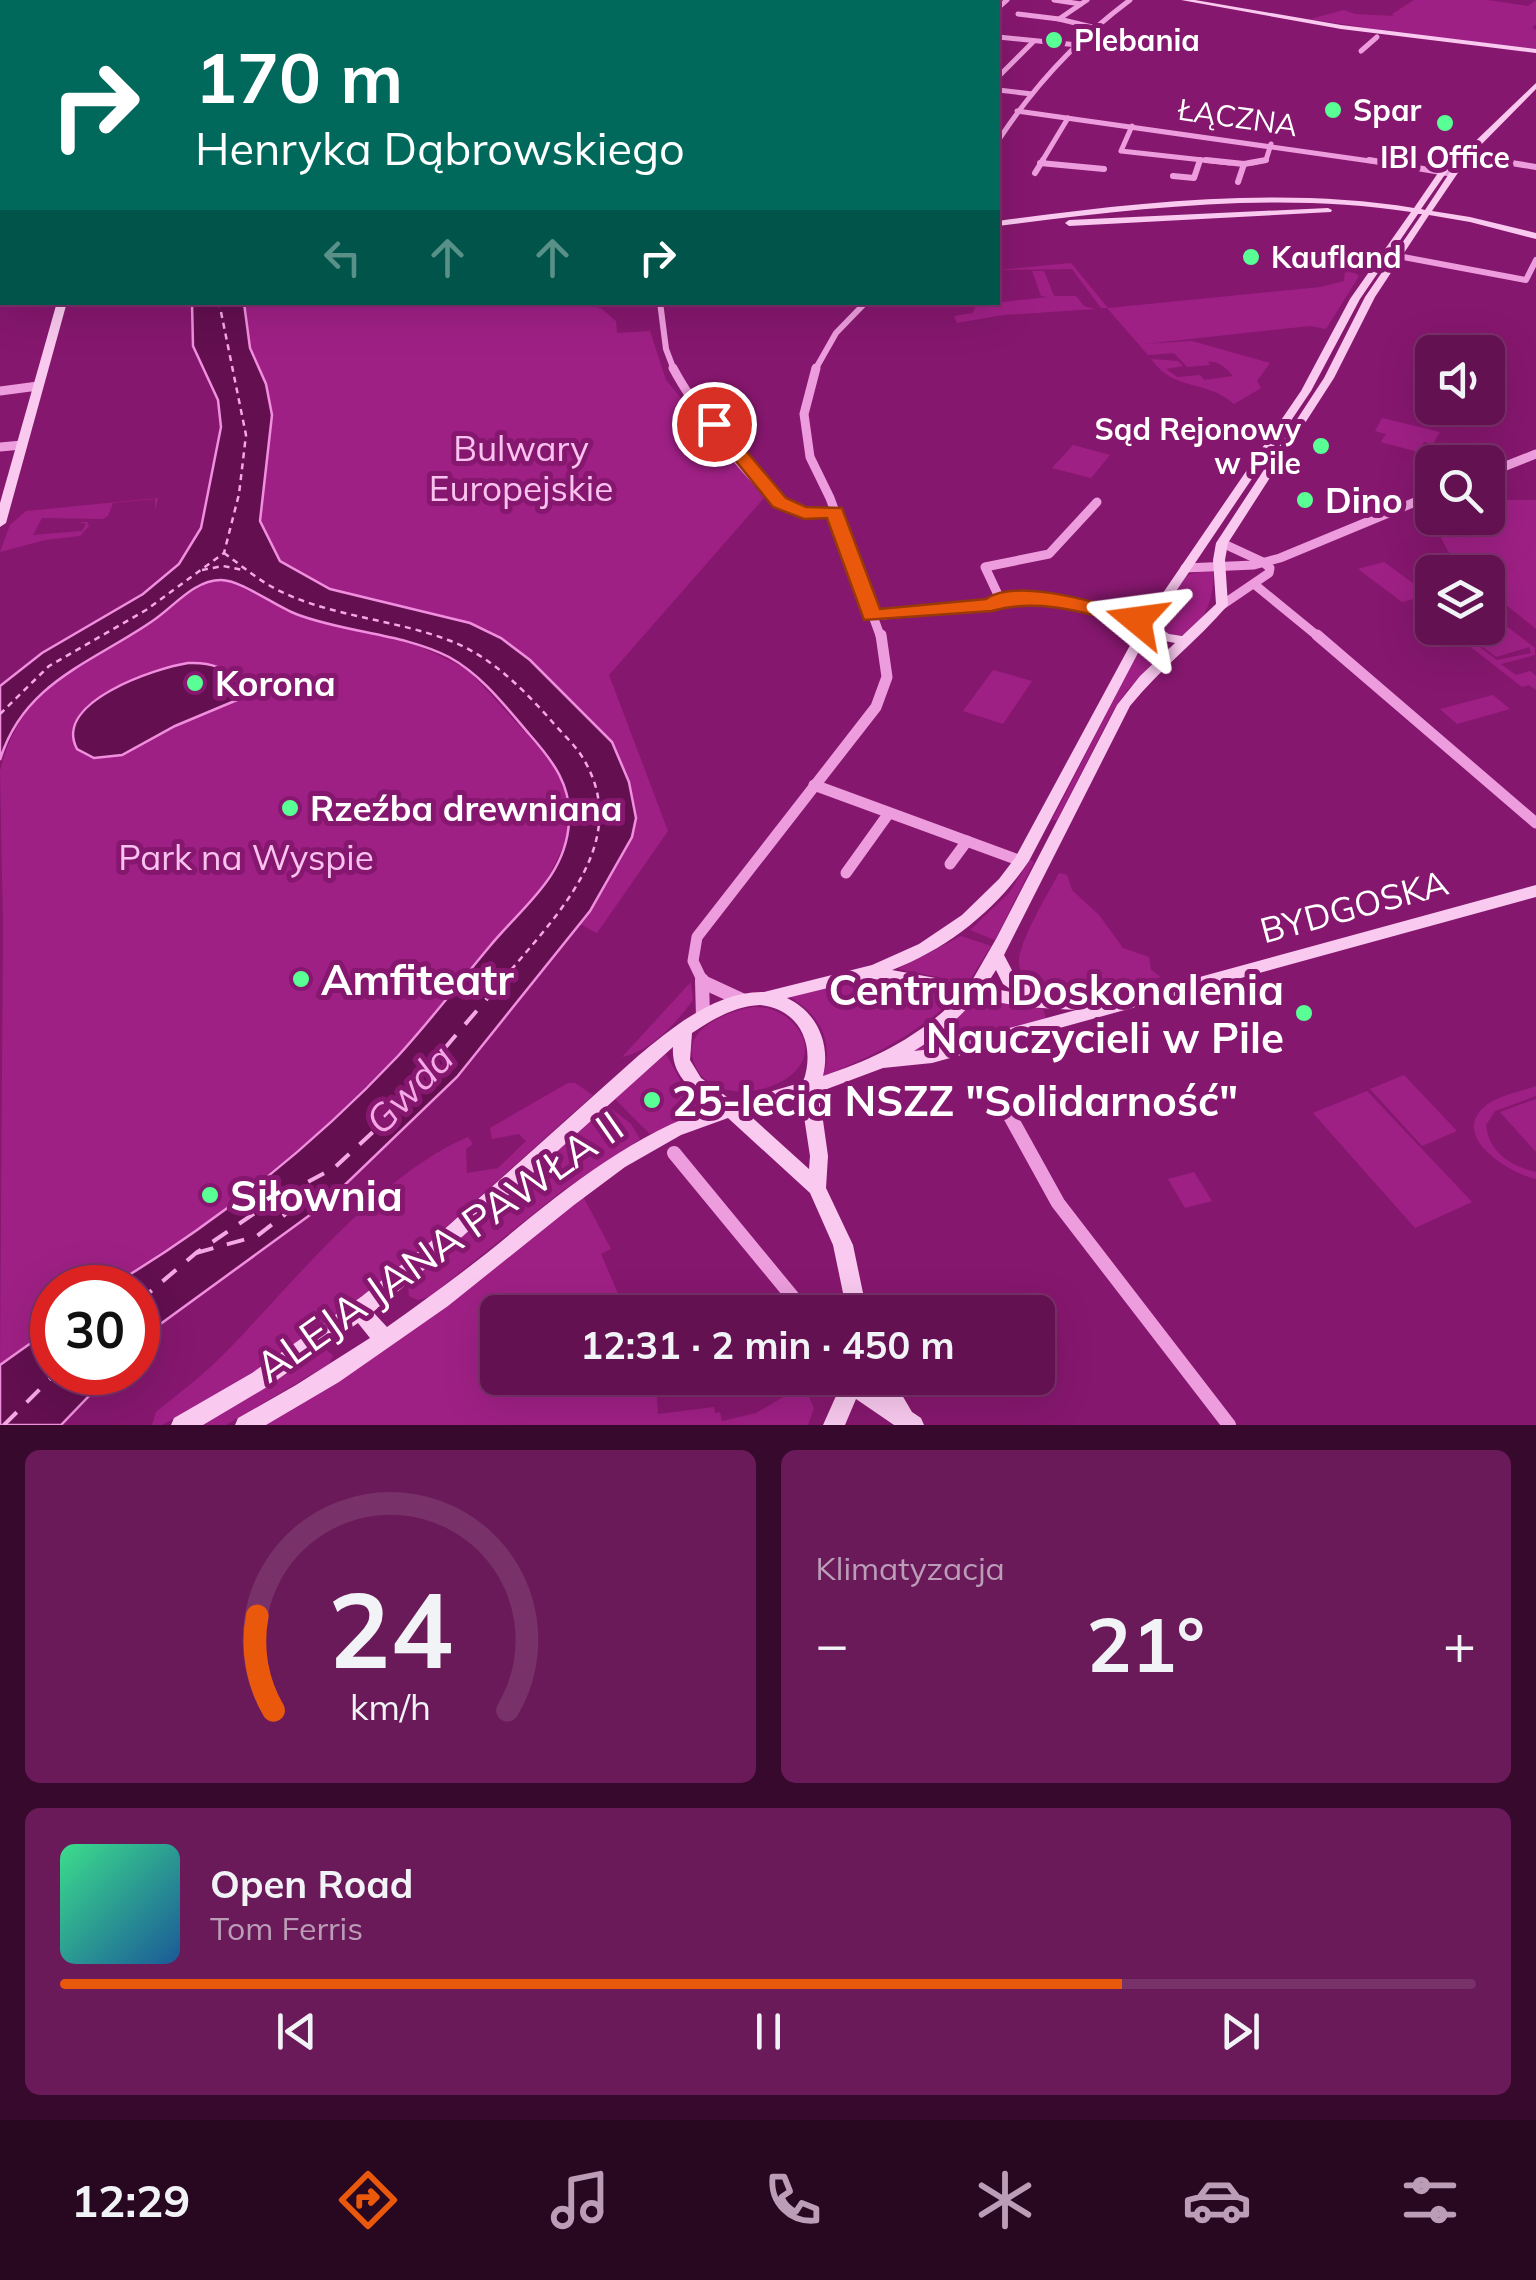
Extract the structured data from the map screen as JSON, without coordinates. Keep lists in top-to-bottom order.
{
  "streets": {
    "main road": ["BYDGOSKA", "ALEJA JANA PAWŁA II"],
    "street": ["ŁĄCZNA"]
  },
  "water": ["Gwda"],
  "parks": ["Bulwary Europejskie", "Park na Wyspie"],
  "places": [
    "Plebania",
    "Spar",
    "IBI Office",
    "Kaufland",
    "Sąd Rejonowy w Pile",
    "Dino",
    "Korona",
    "Rzeźba drewniana",
    "Amfiteatr",
    "Centrum Doskonalenia Nauczycieli w Pile",
    "25-lecia NSZZ \"Solidarność\"",
    "Siłownia"
  ],
  "page": {
    "turn": ["170 m", "Henryka Dąbrowskiego"],
    "limit": "30",
    "trip": "12:31 · 2 min · 450 m",
    "tile": "Klimatyzacja",
    "heat": ["−", "21°", "+"],
    "song": ["Open Road", "Tom Ferris"],
    "tabs": "12:29",
    "gauge": ["24", "km/h"]
  }
}
